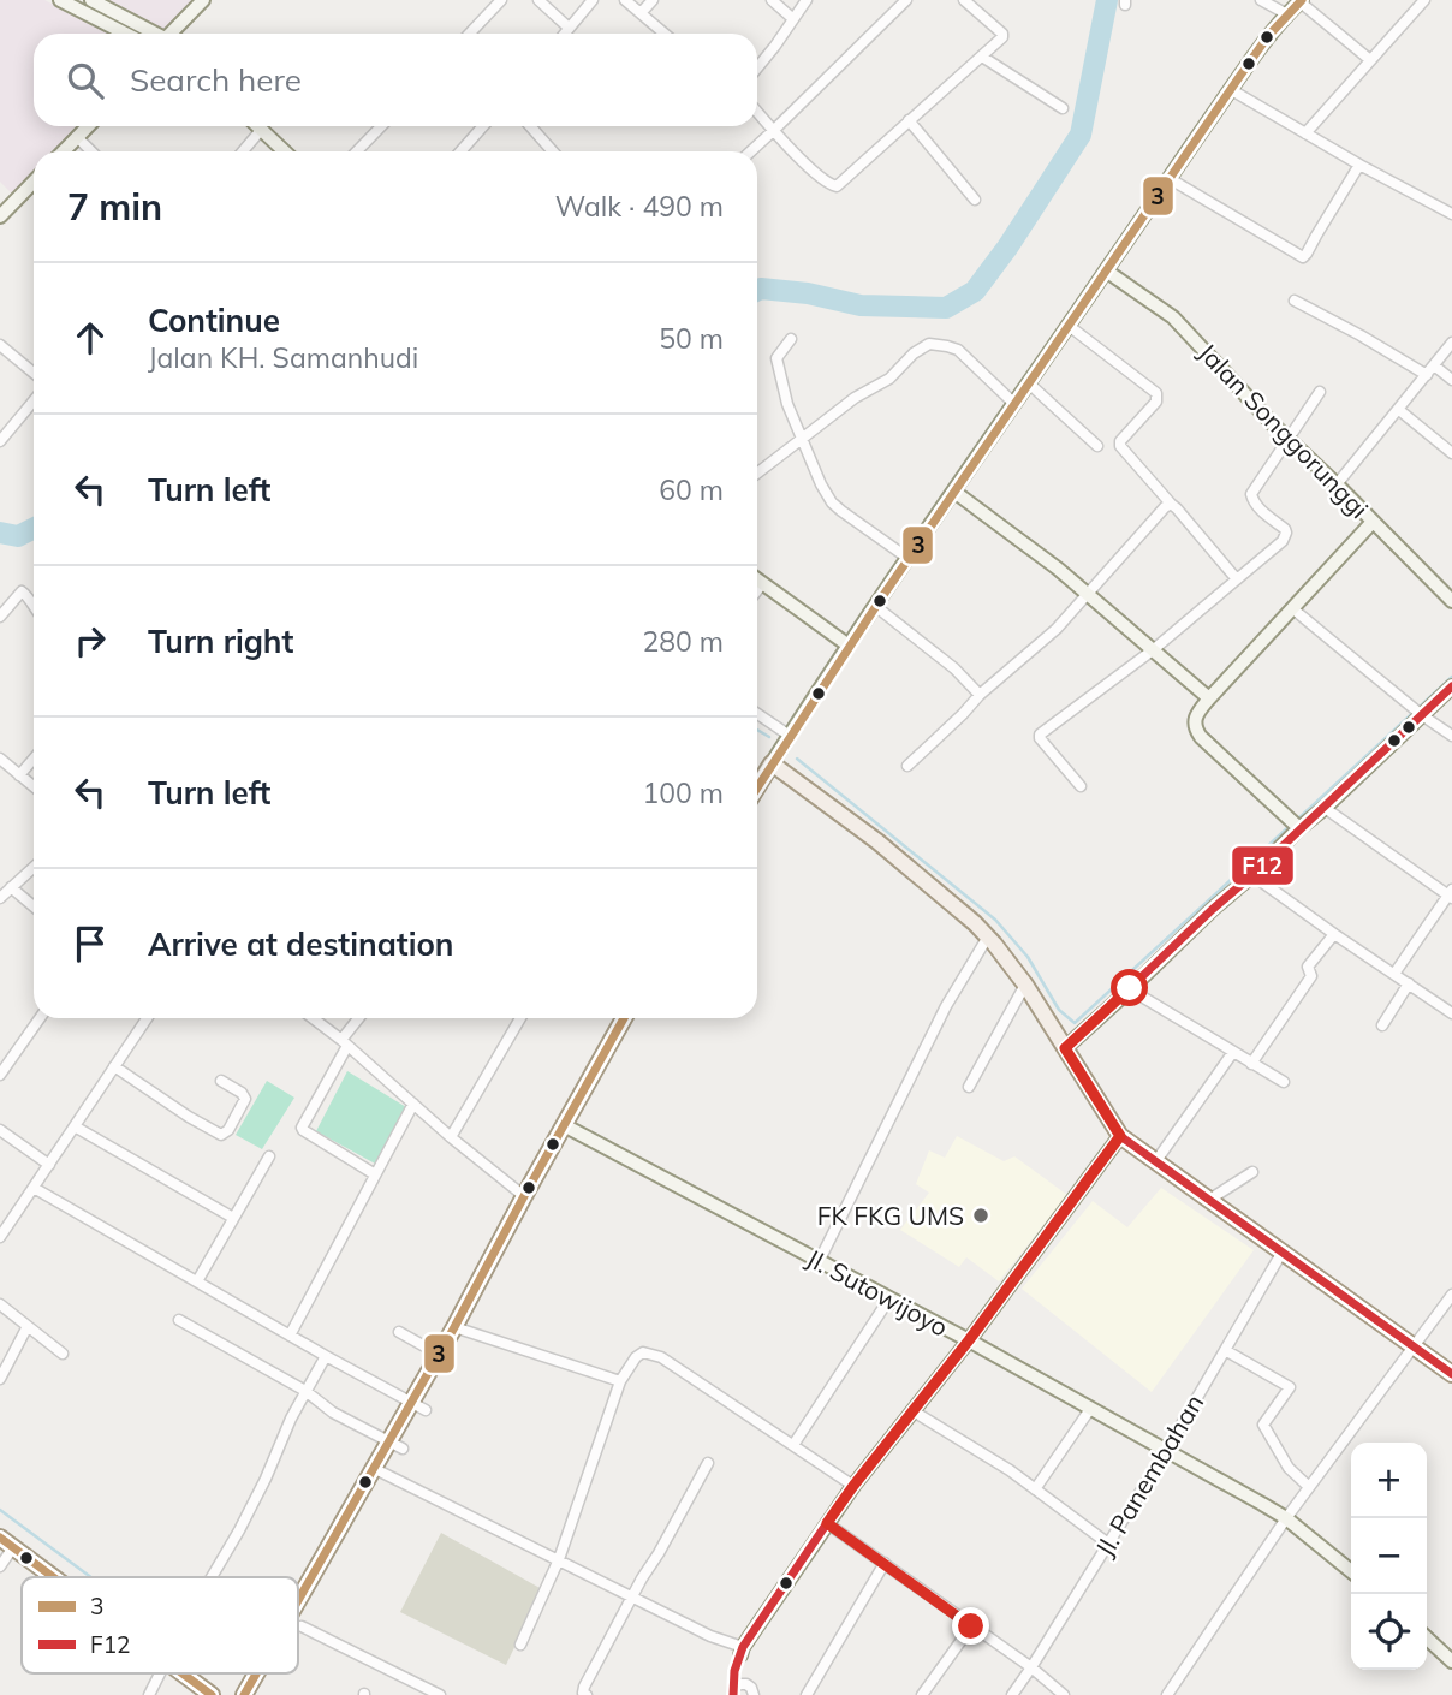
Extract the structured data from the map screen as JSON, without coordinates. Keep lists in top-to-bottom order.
{
  "streets": {
    "main road": ["Jalan Songgorunggi", "Jl. Sutowijoyo"],
    "street": ["Jl. Panembahan"]
  },
  "crossings": [
    ["Jl. Sutowijoyo", "Jl. Panembahan"]
  ],
  "places": ["FK FKG UMS"],
  "lines": ["transit line 3", "transit line F12"],
  "legend": ["3", "F12"],
  "page": {
    "search": "Search here",
    "heading": ["7 min", "Walk · 490 m"],
    "list": [
      ["Continue", "Jalan KH. Samanhudi", "50 m"],
      ["Turn left", "60 m"],
      ["Turn right", "280 m"],
      ["Turn left", "100 m"],
      "Arrive at destination"
    ],
    "map_buttons": ["+", "−"]
  }
}
